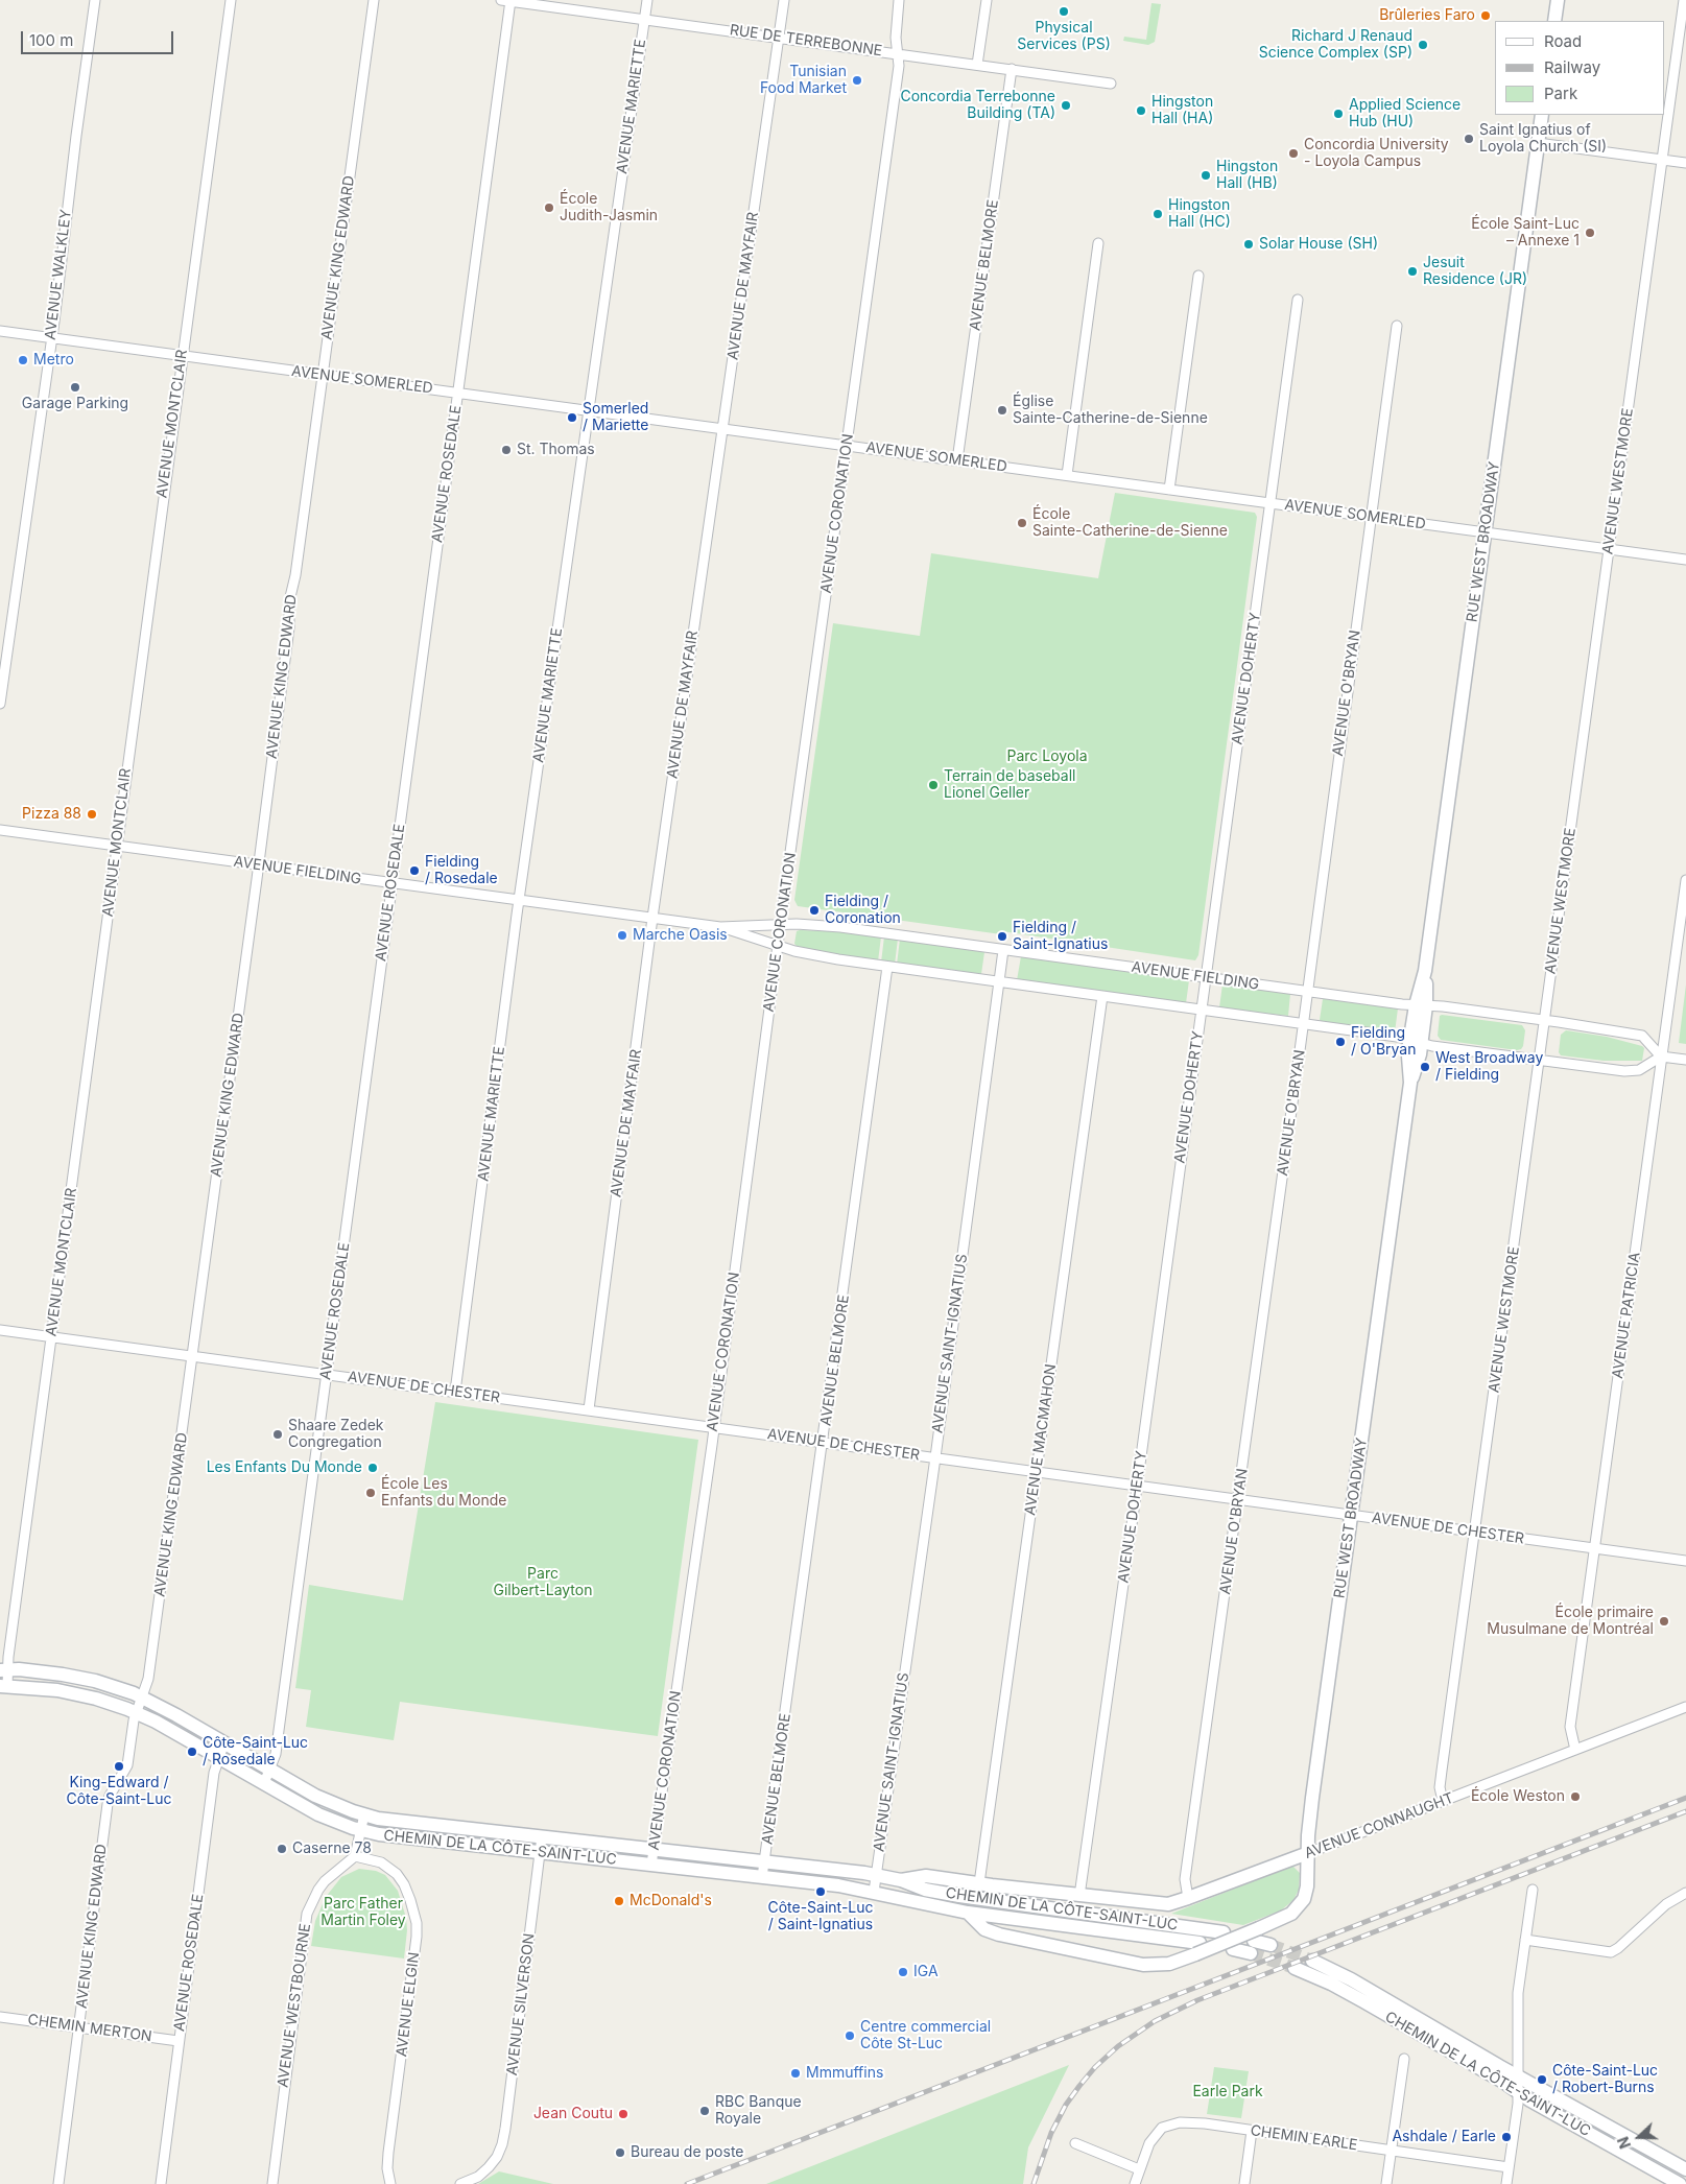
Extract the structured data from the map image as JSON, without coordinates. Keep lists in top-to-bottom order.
{
  "streets": {
    "main road": ["RUE WEST BROADWAY", "AVENUE CONNAUGHT", "CHEMIN DE LA CÔTE-SAINT-LUC"],
    "street": [
      "RUE DE TERREBONNE",
      "AVENUE MARIETTE",
      "AVENUE KING EDWARD",
      "AVENUE BELMORE",
      "AVENUE WALKLEY",
      "AVENUE DE MAYFAIR",
      "AVENUE SOMERLED",
      "AVENUE MONTCLAIR",
      "AVENUE ROSEDALE",
      "AVENUE WESTMORE",
      "AVENUE CORONATION",
      "AVENUE DOHERTY",
      "AVENUE O'BRYAN",
      "AVENUE FIELDING",
      "AVENUE PATRICIA",
      "AVENUE SAINT-IGNATIUS",
      "AVENUE DE CHESTER",
      "AVENUE MACMAHON",
      "AVENUE ELGIN",
      "AVENUE SILVERSON",
      "AVENUE WESTBOURNE",
      "CHEMIN MERTON",
      "CHEMIN EARLE"
    ]
  },
  "crossings": [
    ["RUE DE TERREBONNE", "AVENUE MARIETTE"],
    ["RUE DE TERREBONNE", "AVENUE BELMORE"],
    ["RUE DE TERREBONNE", "AVENUE DE MAYFAIR"],
    ["RUE DE TERREBONNE", "AVENUE ROSEDALE"],
    ["RUE DE TERREBONNE", "AVENUE CORONATION"],
    ["AVENUE MARIETTE", "AVENUE SOMERLED"],
    ["AVENUE MARIETTE", "AVENUE FIELDING"],
    ["AVENUE MARIETTE", "AVENUE DE CHESTER"],
    ["AVENUE KING EDWARD", "AVENUE SOMERLED"],
    ["AVENUE KING EDWARD", "AVENUE FIELDING"],
    ["AVENUE KING EDWARD", "AVENUE DE CHESTER"],
    ["AVENUE KING EDWARD", "CHEMIN DE LA CÔTE-SAINT-LUC"],
    ["AVENUE KING EDWARD", "CHEMIN MERTON"],
    ["AVENUE BELMORE", "AVENUE SOMERLED"],
    ["AVENUE BELMORE", "AVENUE FIELDING"],
    ["AVENUE BELMORE", "AVENUE DE CHESTER"],
    ["AVENUE BELMORE", "CHEMIN DE LA CÔTE-SAINT-LUC"],
    ["AVENUE WALKLEY", "AVENUE SOMERLED"],
    ["AVENUE DE MAYFAIR", "AVENUE SOMERLED"],
    ["AVENUE DE MAYFAIR", "AVENUE FIELDING"],
    ["AVENUE DE MAYFAIR", "AVENUE DE CHESTER"],
    ["AVENUE SOMERLED", "AVENUE MONTCLAIR"],
    ["AVENUE SOMERLED", "AVENUE ROSEDALE"],
    ["AVENUE SOMERLED", "AVENUE WESTMORE"],
    ["AVENUE SOMERLED", "AVENUE CORONATION"],
    ["AVENUE SOMERLED", "RUE WEST BROADWAY"],
    ["AVENUE SOMERLED", "AVENUE DOHERTY"],
    ["AVENUE SOMERLED", "AVENUE O'BRYAN"],
    ["AVENUE MONTCLAIR", "AVENUE FIELDING"],
    ["AVENUE MONTCLAIR", "AVENUE DE CHESTER"],
    ["AVENUE MONTCLAIR", "CHEMIN DE LA CÔTE-SAINT-LUC"],
    ["AVENUE ROSEDALE", "AVENUE FIELDING"],
    ["AVENUE ROSEDALE", "AVENUE DE CHESTER"],
    ["AVENUE ROSEDALE", "CHEMIN DE LA CÔTE-SAINT-LUC"],
    ["AVENUE ROSEDALE", "CHEMIN MERTON"],
    ["AVENUE WESTMORE", "AVENUE FIELDING"],
    ["AVENUE WESTMORE", "AVENUE DE CHESTER"],
    ["AVENUE WESTMORE", "AVENUE CONNAUGHT"],
    ["AVENUE CORONATION", "AVENUE FIELDING"],
    ["AVENUE CORONATION", "AVENUE DE CHESTER"],
    ["AVENUE CORONATION", "CHEMIN DE LA CÔTE-SAINT-LUC"],
    ["RUE WEST BROADWAY", "AVENUE FIELDING"],
    ["RUE WEST BROADWAY", "AVENUE DE CHESTER"],
    ["RUE WEST BROADWAY", "AVENUE CONNAUGHT"],
    ["RUE WEST BROADWAY", "CHEMIN DE LA CÔTE-SAINT-LUC"],
    ["AVENUE DOHERTY", "AVENUE FIELDING"],
    ["AVENUE DOHERTY", "AVENUE DE CHESTER"],
    ["AVENUE DOHERTY", "CHEMIN DE LA CÔTE-SAINT-LUC"],
    ["AVENUE O'BRYAN", "AVENUE FIELDING"],
    ["AVENUE O'BRYAN", "AVENUE DE CHESTER"],
    ["AVENUE O'BRYAN", "AVENUE CONNAUGHT"],
    ["AVENUE O'BRYAN", "CHEMIN DE LA CÔTE-SAINT-LUC"],
    ["AVENUE FIELDING", "AVENUE PATRICIA"],
    ["AVENUE FIELDING", "AVENUE SAINT-IGNATIUS"],
    ["AVENUE FIELDING", "AVENUE MACMAHON"],
    ["AVENUE PATRICIA", "AVENUE DE CHESTER"],
    ["AVENUE PATRICIA", "AVENUE CONNAUGHT"],
    ["AVENUE SAINT-IGNATIUS", "AVENUE DE CHESTER"],
    ["AVENUE SAINT-IGNATIUS", "CHEMIN DE LA CÔTE-SAINT-LUC"],
    ["AVENUE DE CHESTER", "AVENUE MACMAHON"],
    ["AVENUE MACMAHON", "CHEMIN DE LA CÔTE-SAINT-LUC"],
    ["AVENUE CONNAUGHT", "CHEMIN DE LA CÔTE-SAINT-LUC"],
    ["CHEMIN DE LA CÔTE-SAINT-LUC", "AVENUE SILVERSON"],
    ["AVENUE ELGIN", "AVENUE WESTBOURNE"]
  ],
  "parks": [
    "Parc Loyola",
    "Parc Gilbert-Layton",
    "Parc Father Martin Foley",
    "Earle Park"
  ],
  "places": [
    "Physical Services (PS)",
    "Brûleries Faro",
    "Richard J Renaud Science Complex (SP)",
    "Tunisian Food Market",
    "Concordia Terrebonne Building (TA)",
    "Hingston Hall (HA)",
    "Applied Science Hub (HU)",
    "Saint Ignatius of Loyola Church (SI)",
    "Concordia University - Loyola Campus",
    "Hingston Hall (HB)",
    "École Judith-Jasmin",
    "Hingston Hall (HC)",
    "École Saint-Luc – Annexe 1",
    "Solar House (SH)",
    "Jesuit Residence (JR)",
    "Metro",
    "Garage Parking",
    "Église Sainte-Catherine-de-Sienne",
    "Somerled / Mariette",
    "St. Thomas",
    "École Sainte-Catherine-de-Sienne",
    "Terrain de baseball Lionel Geller",
    "Pizza 88",
    "Fielding / Rosedale",
    "Fielding / Coronation",
    "Marche Oasis",
    "Fielding / Saint-Ignatius",
    "Fielding / O'Bryan",
    "West Broadway / Fielding",
    "Shaare Zedek Congregation",
    "Les Enfants Du Monde",
    "École Les Enfants du Monde",
    "École primaire Musulmane de Montréal",
    "Côte-Saint-Luc / Rosedale",
    "King-Edward / Côte-Saint-Luc",
    "École Weston",
    "Caserne 78",
    "Côte-Saint-Luc / Saint-Ignatius",
    "McDonald's",
    "IGA",
    "Centre commercial Côte St-Luc",
    "Mmmuffins",
    "Côte-Saint-Luc / Robert-Burns",
    "RBC Banque Royale",
    "Jean Coutu",
    "Ashdale / Earle",
    "Bureau de poste"
  ],
  "legend": ["Road", "Railway", "Park"],
  "scale_bar": "100 m",
  "north": "left"
}
